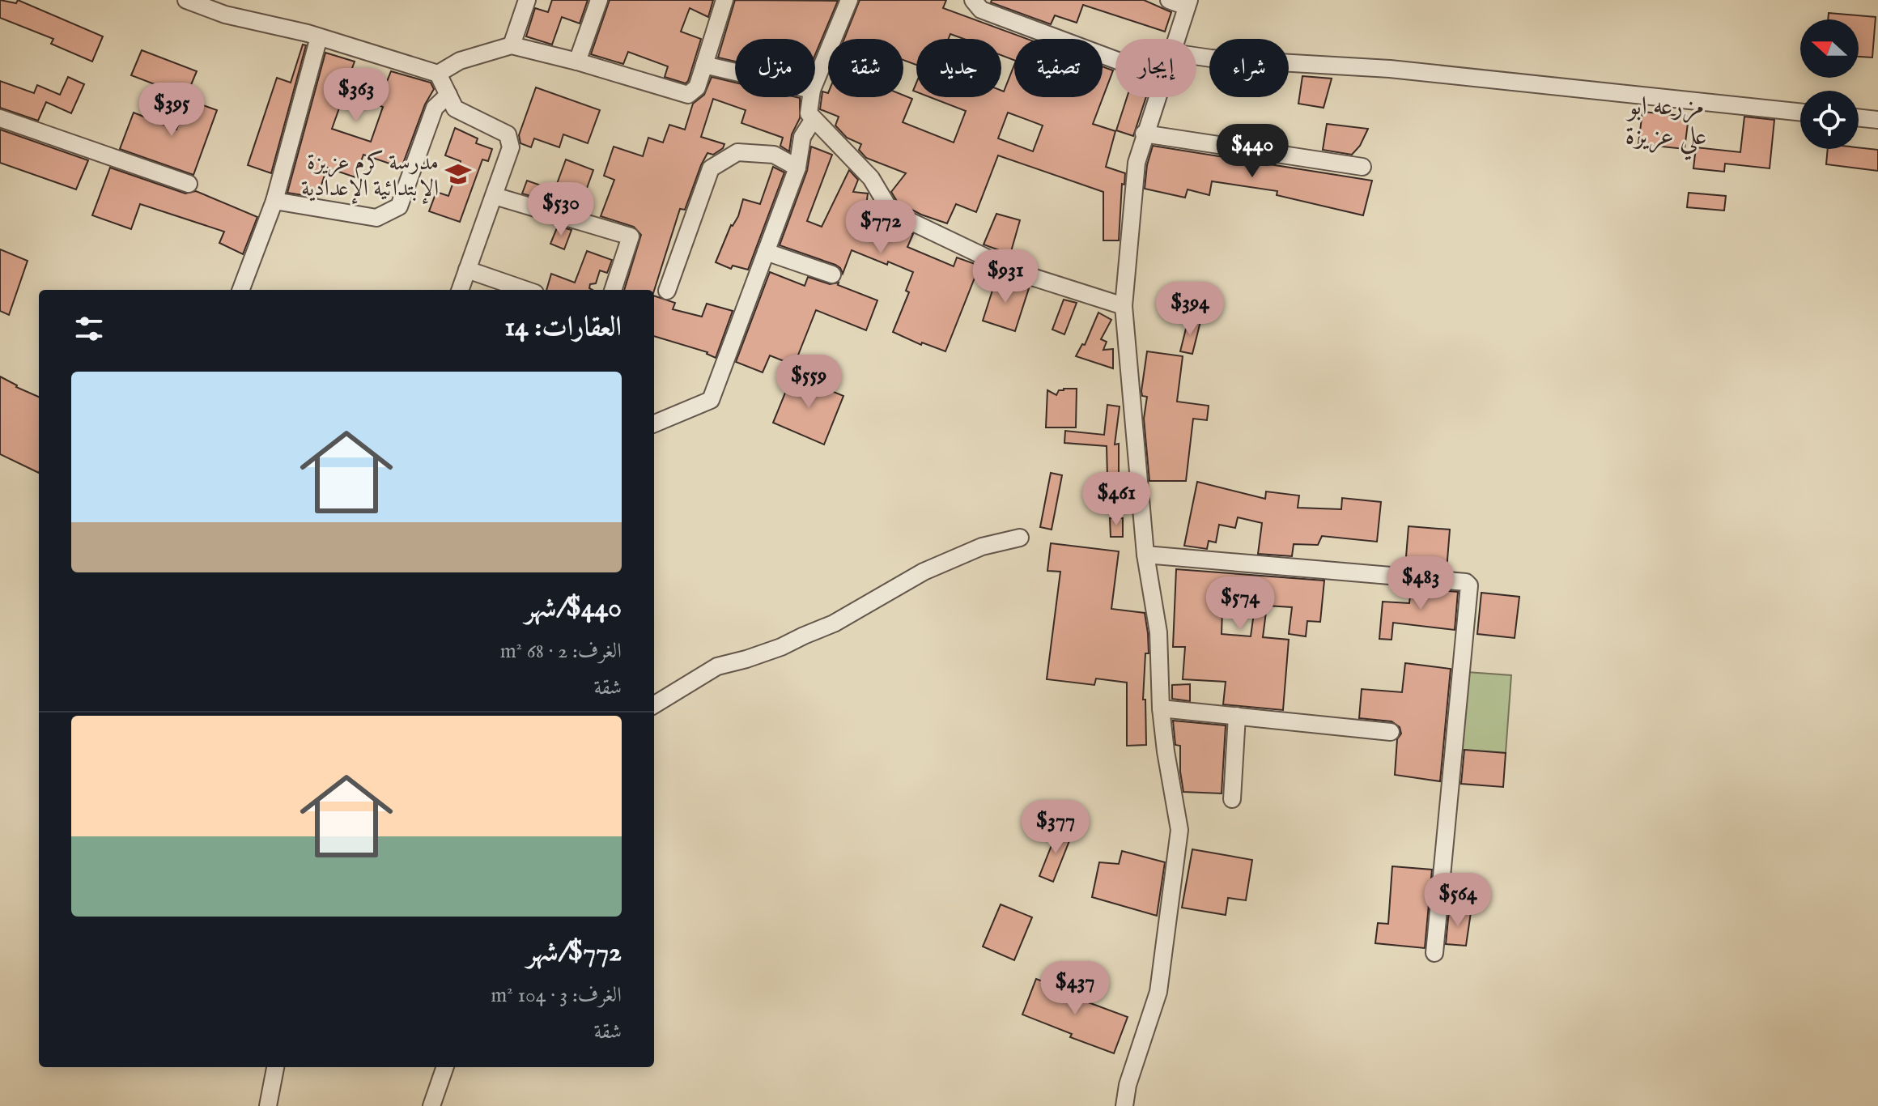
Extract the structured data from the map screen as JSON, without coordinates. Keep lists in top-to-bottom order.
{
  "districts": ["مزرعه ابو علي عزيزة"],
  "places": {
    "school or university": ["مدرسة كرم عزيزة الإبتدائية الإعدادية"]
  },
  "north": "left",
  "page": {
    "chip": [
      "شراء",
      "إيجار",
      "تصفية",
      "جديد",
      "شقة",
      "منزل"
    ],
    "price": [
      "$363",
      "$395",
      "$440",
      "$530",
      "$772",
      "$931",
      "$394",
      "$559",
      "$461",
      "$483",
      "$574",
      "$377",
      "$564",
      "$437"
    ],
    "heading": "العقارات: 14",
    "list": [
      {
        "name": "$440/شهر",
        "note": "الغرف: 2 · 68 m² · شقة"
      },
      {
        "name": "$772/شهر",
        "note": "الغرف: 3 · 104 m² · شقة"
      }
    ]
  }
}
